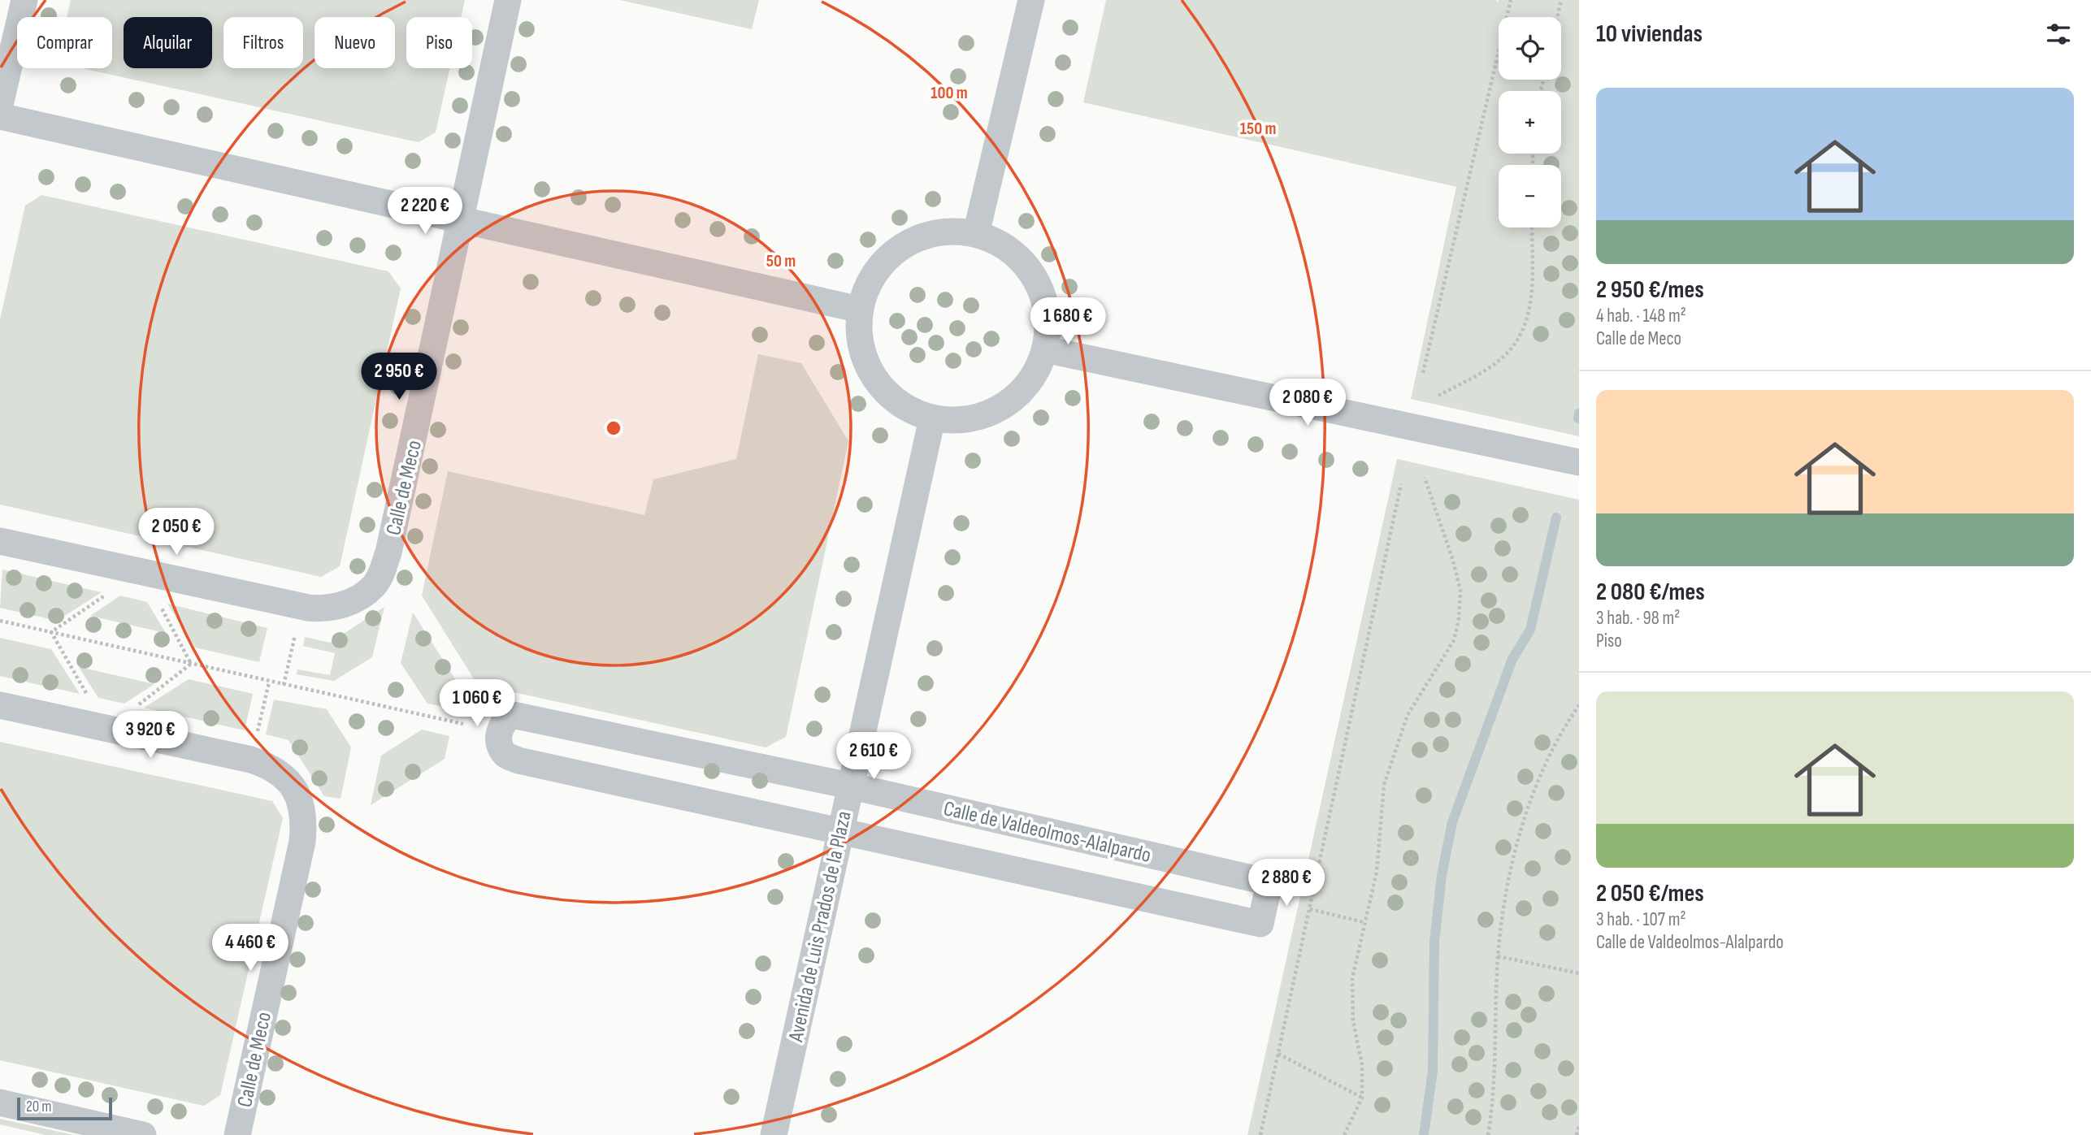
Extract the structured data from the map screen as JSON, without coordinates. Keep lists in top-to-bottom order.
{
  "streets": {
    "street": ["Calle de Meco", "Calle de Valdeolmos-Alalpardo", "Avenida de Luis Prados de la Plaza"]
  },
  "crossings": [
    ["Calle de Valdeolmos-Alalpardo", "Avenida de Luis Prados de la Plaza"]
  ],
  "scale_bar": "20 m",
  "page": {
    "heading": "10 viviendas",
    "map_buttons": ["+", "−"],
    "chip": [
      "Comprar",
      "Alquilar",
      "Filtros",
      "Nuevo",
      "Piso"
    ],
    "list": [
      {
        "name": "2 950 €/mes",
        "note": "4 hab. · 148 m² · Calle de Meco"
      },
      {
        "name": "2 080 €/mes",
        "note": "3 hab. · 98 m² · Piso"
      },
      {
        "name": "2 050 €/mes",
        "note": "3 hab. · 107 m² · Calle de Valdeolmos-Alalpardo"
      }
    ],
    "price": [
      "2 220 €",
      "1 680 €",
      "2 950 €",
      "2 080 €",
      "2 050 €",
      "1 060 €",
      "3 920 €",
      "2 610 €",
      "2 880 €",
      "4 460 €"
    ],
    "scale": "20 m"
  },
  "rings": ["100 m", "150 m", "50 m"]
}
